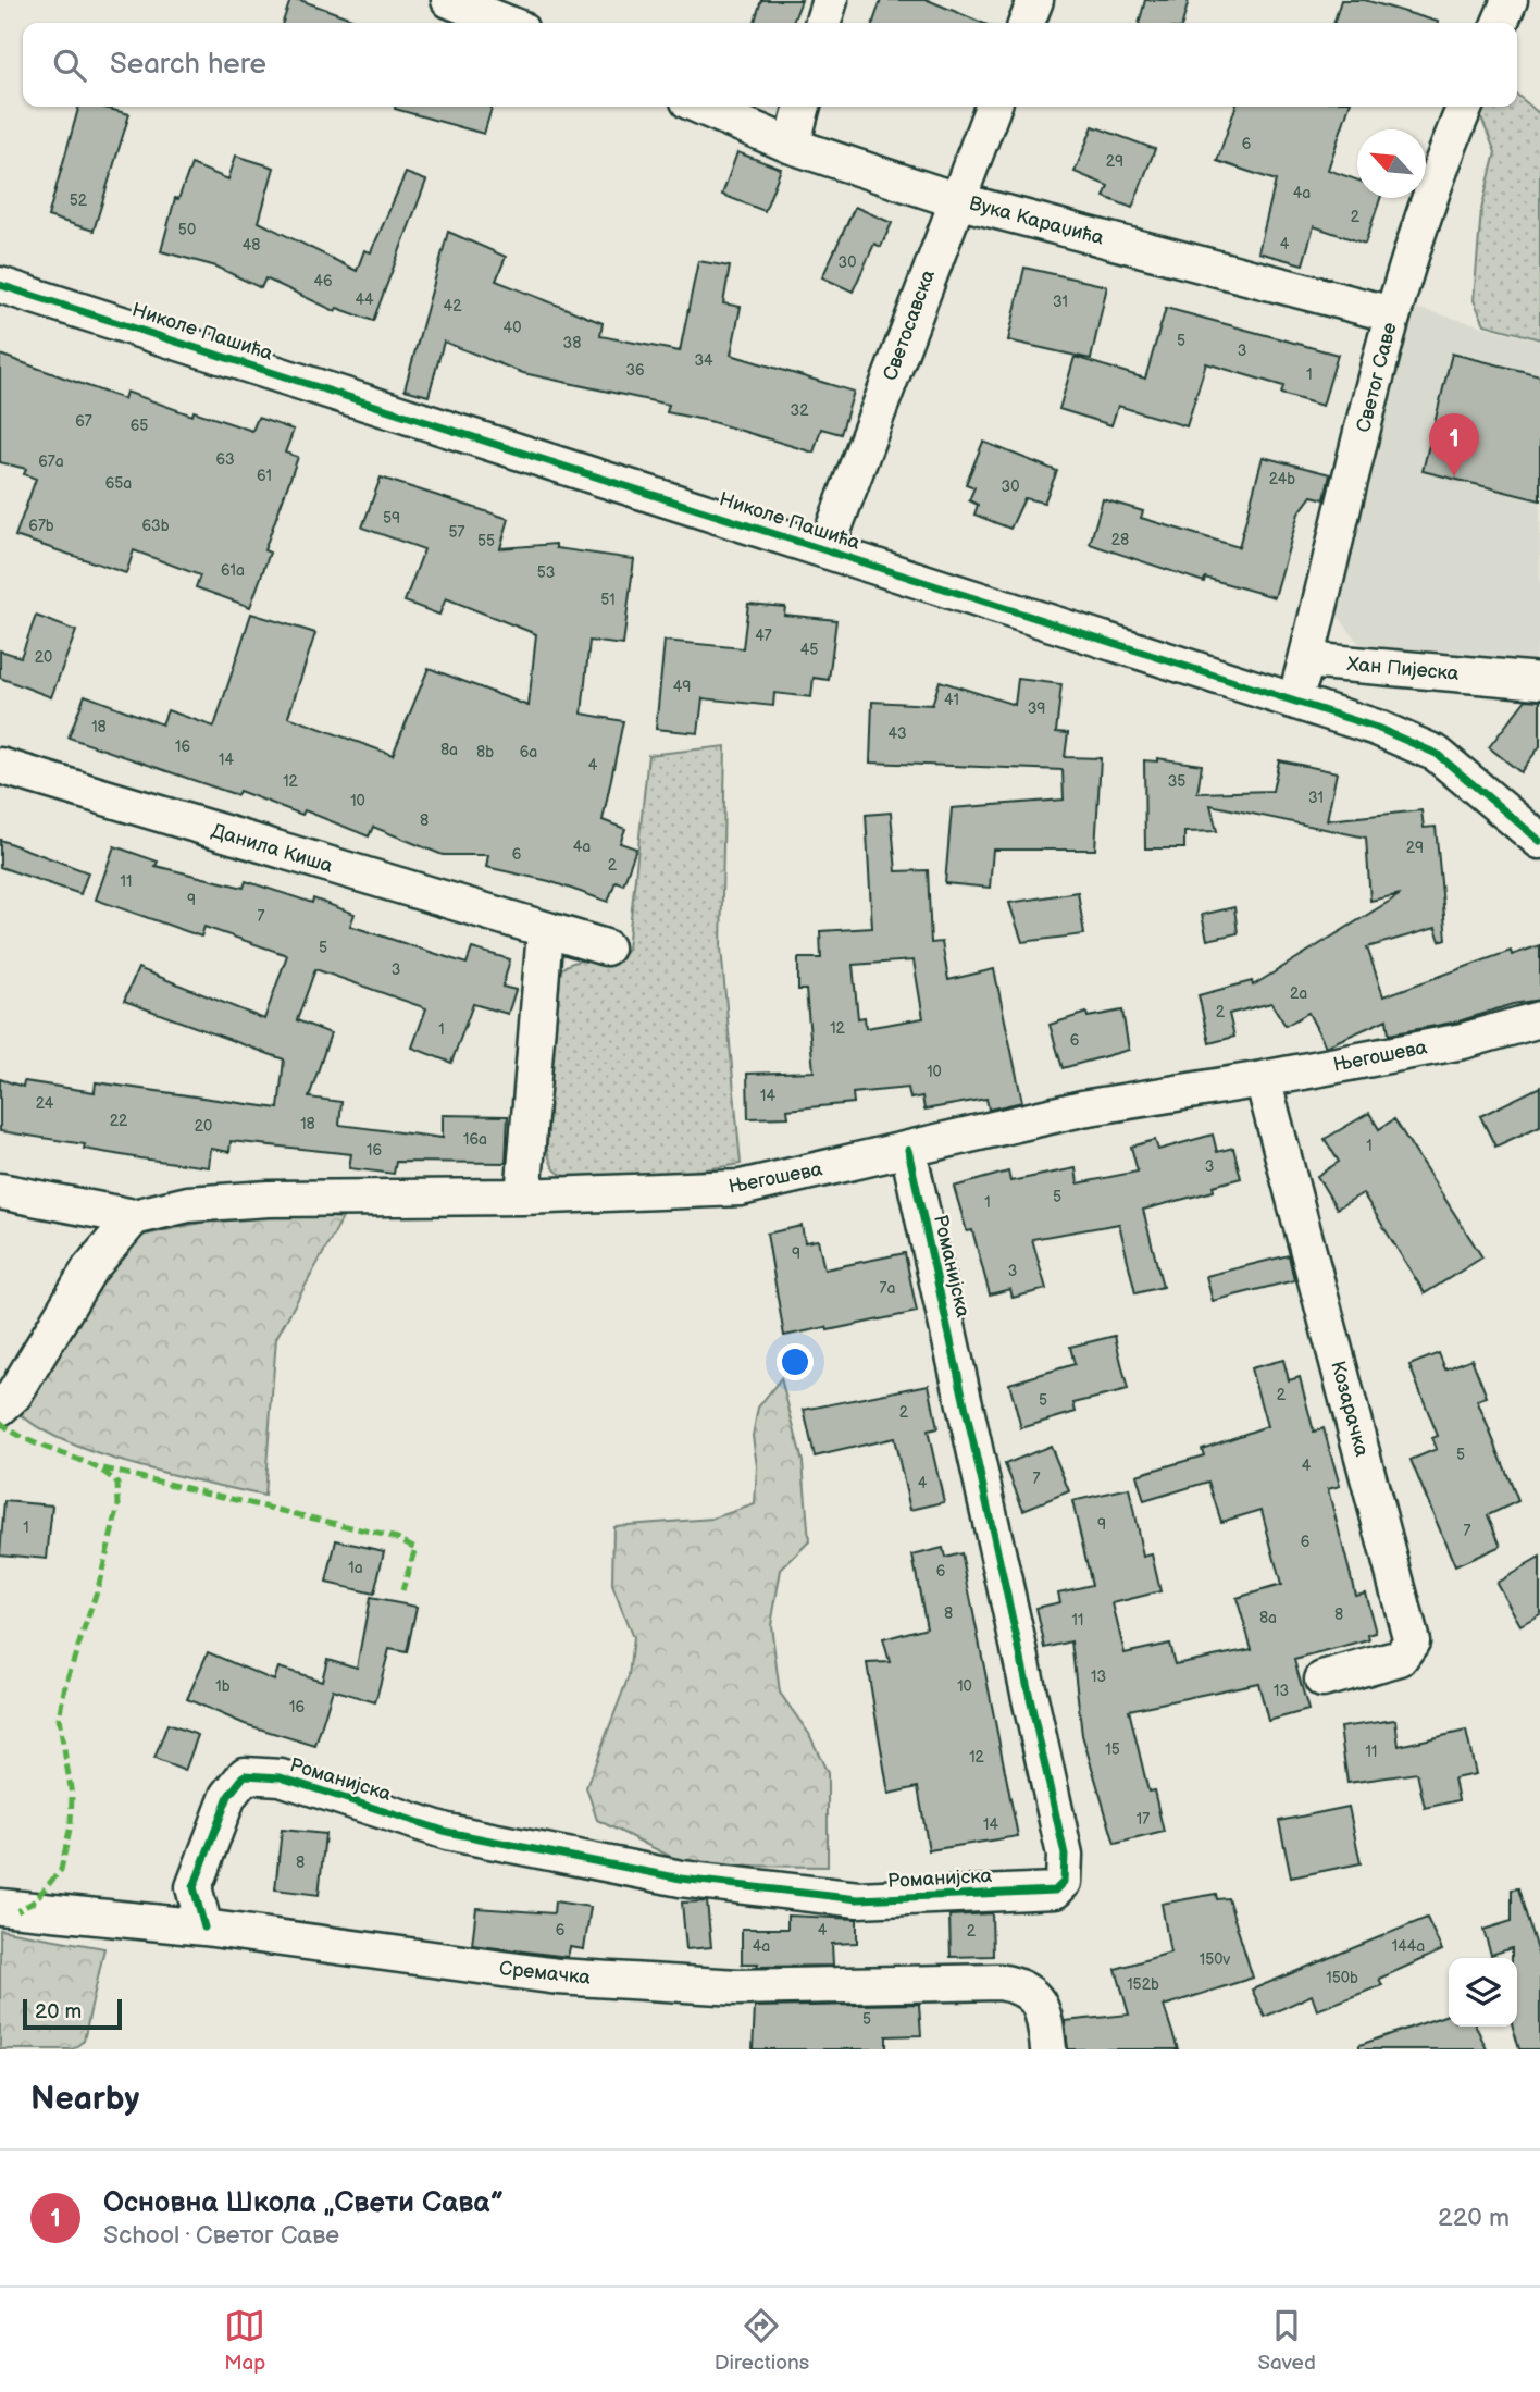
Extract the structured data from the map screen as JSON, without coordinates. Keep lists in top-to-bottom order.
{
  "streets": {
    "street": [
      "Вука Караџића",
      "Светосавска",
      "Николе Пашића",
      "Светог Саве",
      "Хан Пијеска",
      "Данила Киша",
      "Његошева",
      "Романијска",
      "Козарачка",
      "Сремачка"
    ]
  },
  "crossings": [
    ["Вука Караџића", "Светосавска"],
    ["Вука Караџића", "Светог Саве"],
    ["Светосавска", "Николе Пашића"],
    ["Светог Саве", "Хан Пијеска"],
    ["Његошева", "Романијска"],
    ["Његошева", "Козарачка"],
    ["Романијска", "Сремачка"]
  ],
  "house_numbers": [
    "6",
    "29",
    "4a",
    "52",
    "2",
    "50",
    "4",
    "48",
    "30",
    "46",
    "44",
    "31",
    "42",
    "40",
    "5",
    "38",
    "3",
    "34",
    "36",
    "1",
    "32",
    "67",
    "65",
    "63",
    "67a",
    "61",
    "24b",
    "65a",
    "30",
    "59",
    "67b",
    "63b",
    "57",
    "28",
    "55",
    "61a",
    "53",
    "51",
    "47",
    "45",
    "20",
    "49",
    "41",
    "39",
    "18",
    "43",
    "16",
    "8a",
    "8b",
    "6a",
    "14",
    "4",
    "12",
    "35",
    "31",
    "10",
    "8",
    "4a",
    "29",
    "6",
    "2",
    "11",
    "9",
    "7",
    "5",
    "3",
    "2a",
    "2",
    "12",
    "1",
    "6",
    "10",
    "14",
    "24",
    "22",
    "18",
    "20",
    "16a",
    "1",
    "16",
    "3",
    "5",
    "1",
    "9",
    "3",
    "7a",
    "2",
    "5",
    "2",
    "5",
    "4",
    "7",
    "4",
    "9",
    "1",
    "7",
    "6",
    "1a",
    "6",
    "8",
    "8",
    "8a",
    "11",
    "13",
    "1b",
    "10",
    "13",
    "16",
    "15",
    "11",
    "12",
    "17",
    "14",
    "8",
    "6",
    "4",
    "2",
    "4a",
    "144a",
    "150v",
    "150b",
    "152b",
    "5"
  ],
  "scale_bar": "20 m",
  "north": "top left",
  "page": {
    "search": "Search here",
    "pins": "1",
    "scale": "20 m",
    "heading": "Nearby",
    "list": [
      {
        "mark": "1",
        "name": "Основна Школа „Свети Сава”",
        "note": "School · Светог Саве",
        "value": "220 m"
      }
    ],
    "nav": ["Map", "Directions", "Saved"]
  }
}
